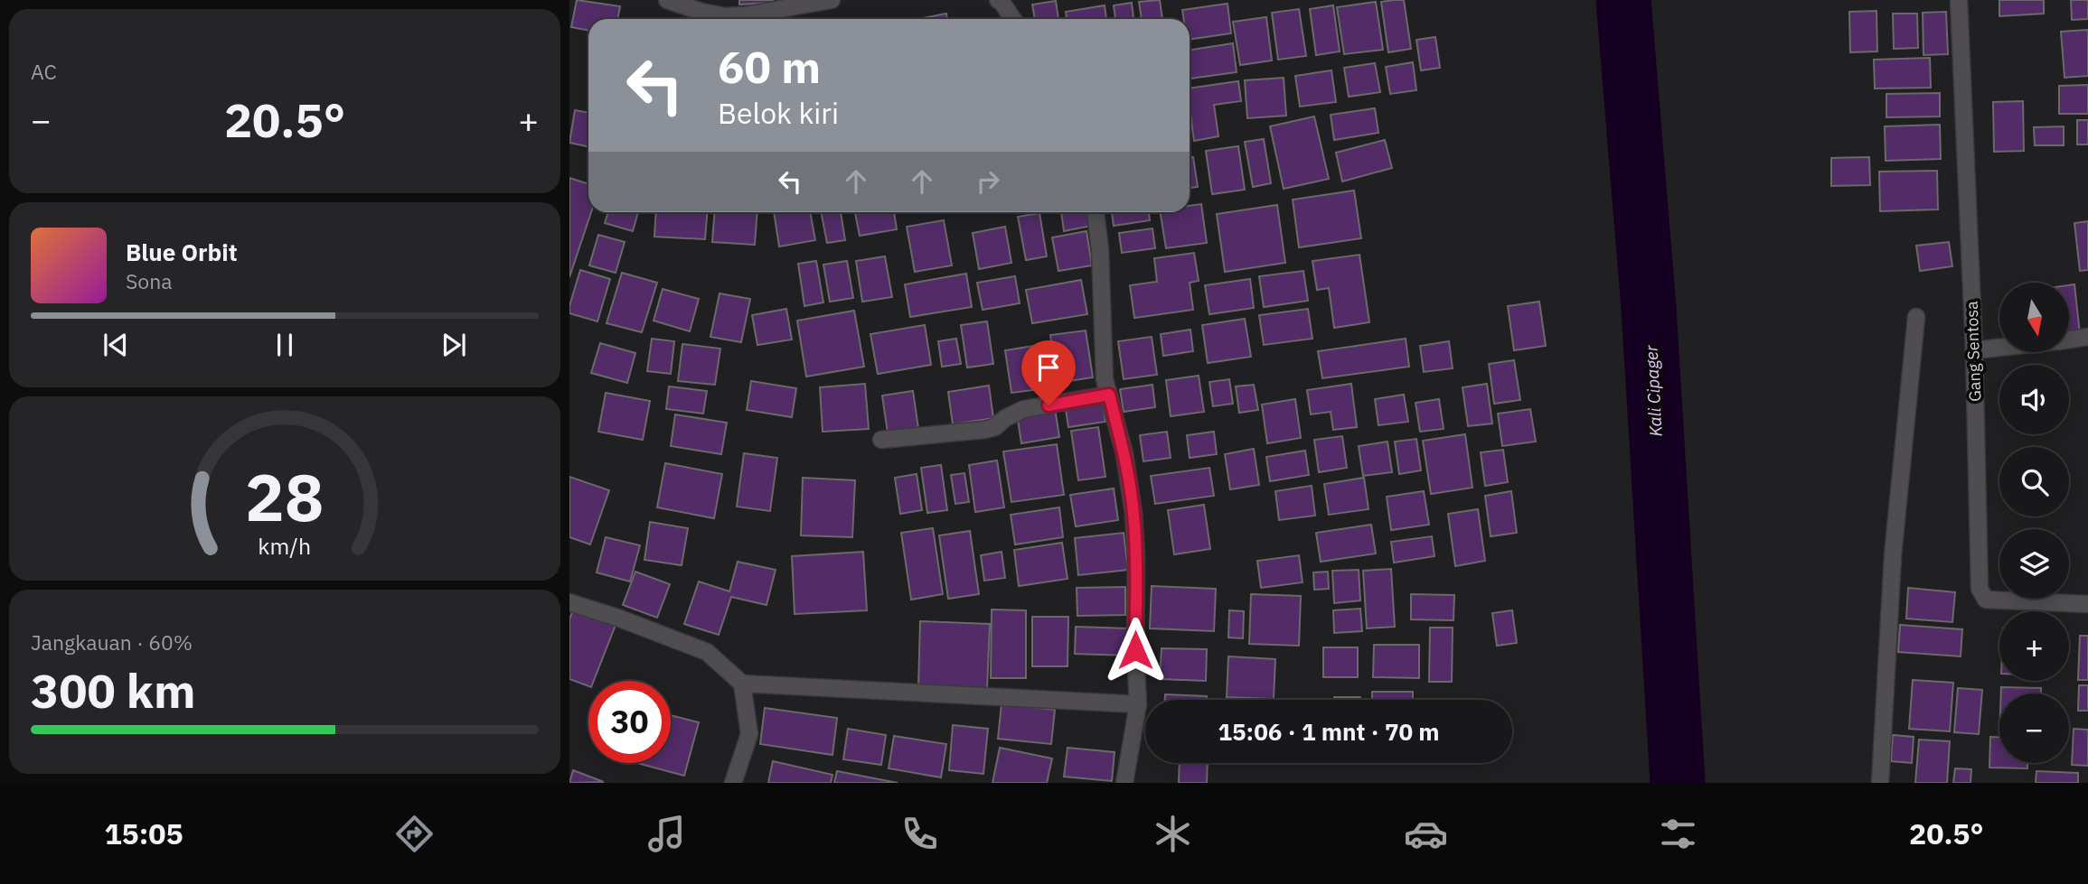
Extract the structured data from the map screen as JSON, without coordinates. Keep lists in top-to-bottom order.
{
  "streets": {
    "street": ["Gang Sentosa"]
  },
  "water": ["Kali Cipager"],
  "north": "bottom",
  "page": {
    "tile": [
      "AC",
      ["Jangkauan · 60%", "300 km"]
    ],
    "turn": ["60 m", "Belok kiri"],
    "heat": ["−", "20.5°", "+"],
    "song": ["Blue Orbit", "Sona"],
    "map_buttons": ["+", "−"],
    "limit": "30",
    "trip": "15:06 · 1 mnt · 70 m",
    "tabs": ["15:05", "20.5°"],
    "gauge": ["28", "km/h"]
  }
}
